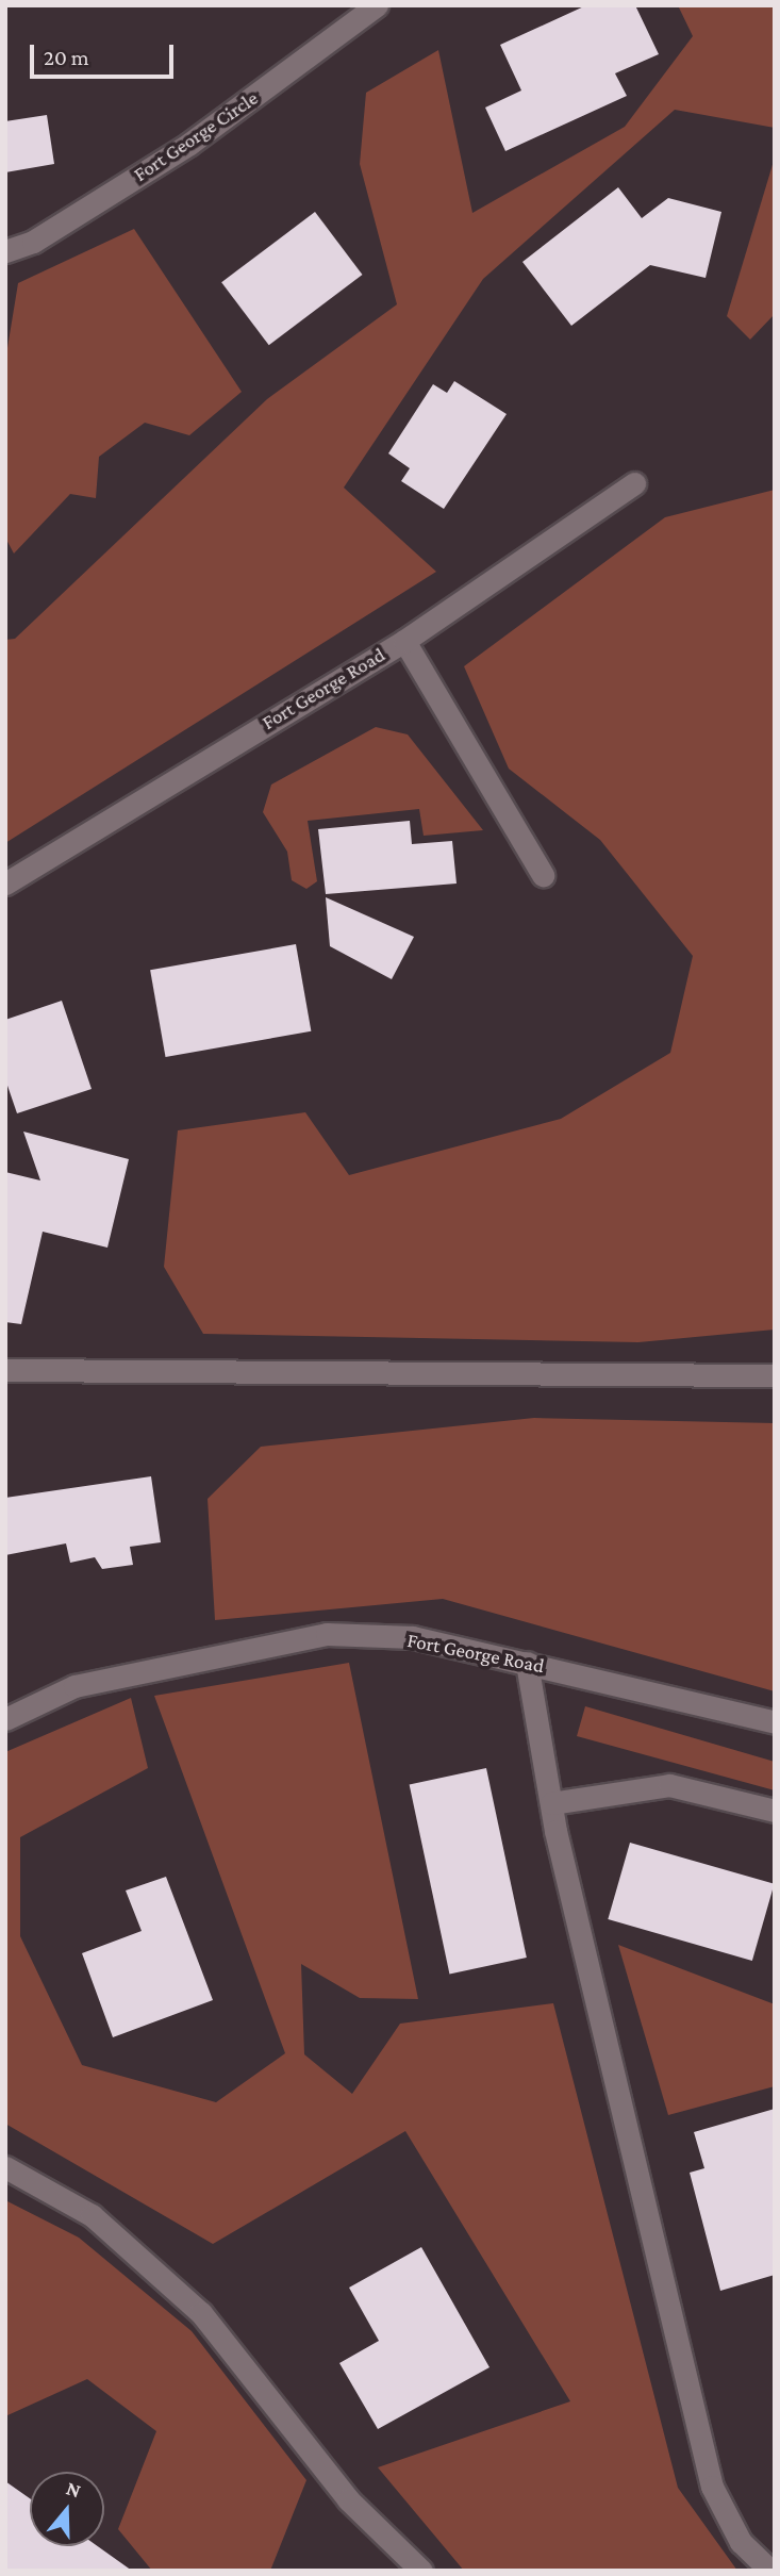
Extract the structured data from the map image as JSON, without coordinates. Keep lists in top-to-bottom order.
{
  "streets": {
    "street": ["Fort George Circle", "Fort George Road"]
  },
  "scale_bar": "20 m",
  "north": "top"
}
